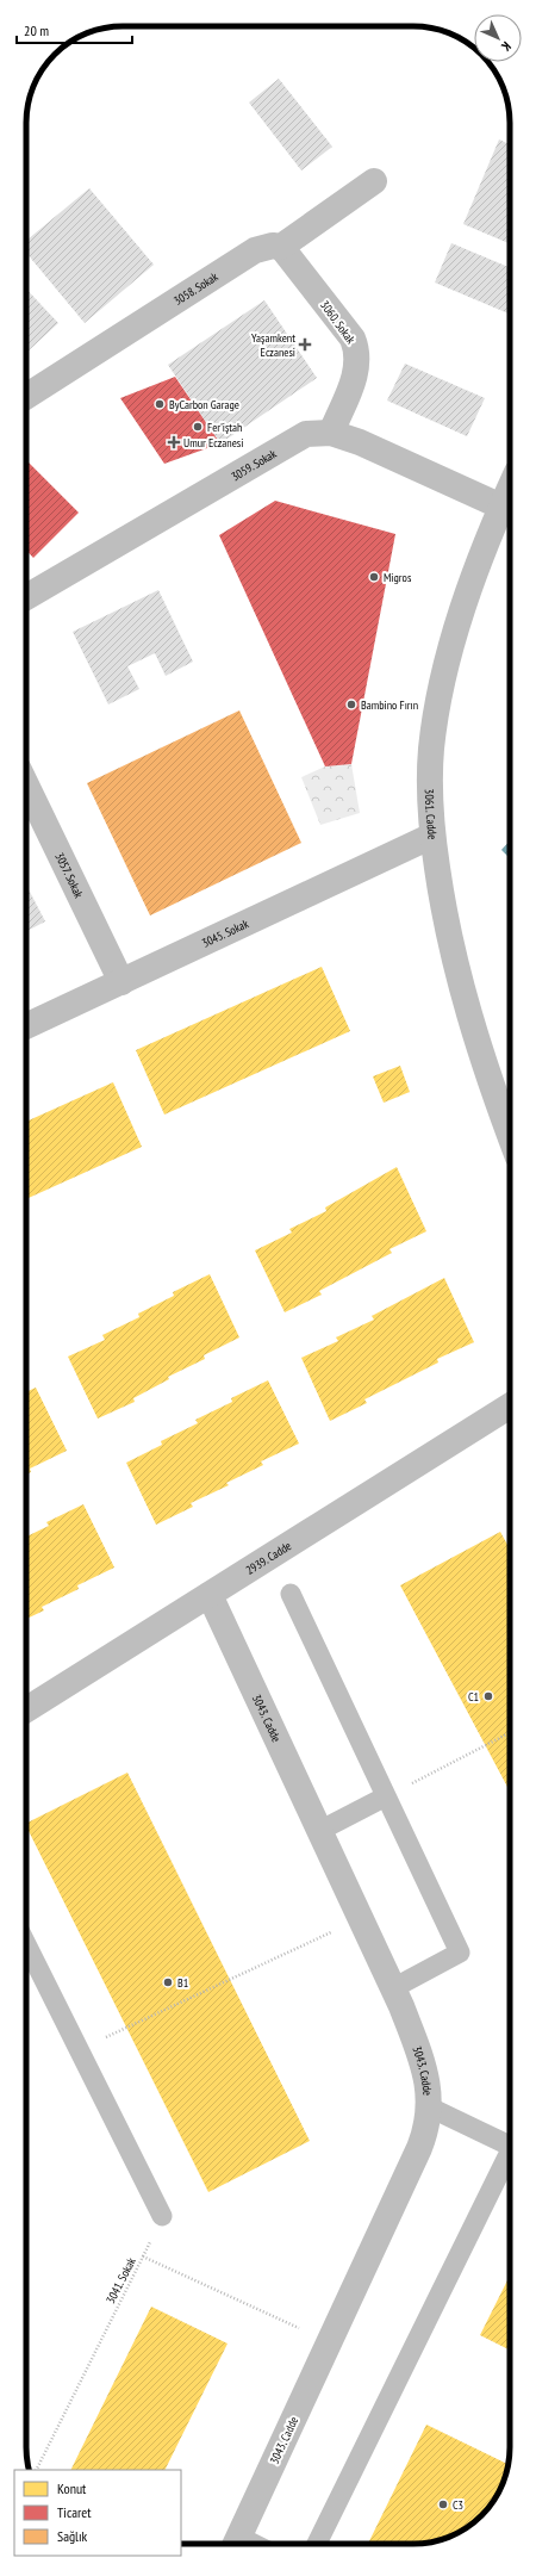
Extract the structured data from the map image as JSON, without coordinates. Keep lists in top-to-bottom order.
{
  "streets": {
    "street": [
      "3058. Sokak",
      "3060. Sokak",
      "3059. Sokak",
      "3061. Cadde",
      "3057. Sokak",
      "3045. Sokak",
      "2939. Cadde",
      "3043. Cadde"
    ],
    "path": ["3041. Sokak"]
  },
  "crossings": [
    ["3058. Sokak", "3060. Sokak"],
    ["3060. Sokak", "3059. Sokak"],
    ["3059. Sokak", "3061. Cadde"],
    ["3061. Cadde", "3045. Sokak"],
    ["3057. Sokak", "3045. Sokak"],
    ["2939. Cadde", "3043. Cadde"],
    ["3043. Cadde", "3041. Sokak"]
  ],
  "places": {
    "health": ["Yaşamkent Eczanesi", "Umur Eczanesi"],
    "other": [
      "ByCarbon Garage",
      "Fer'iştah",
      "Migros",
      "Bambino Fırın",
      "C1",
      "B1",
      "C3"
    ]
  },
  "legend": ["Konut", "Ticaret", "Sağlık"],
  "scale_bar": "20 m",
  "north": "bottom right"
}
